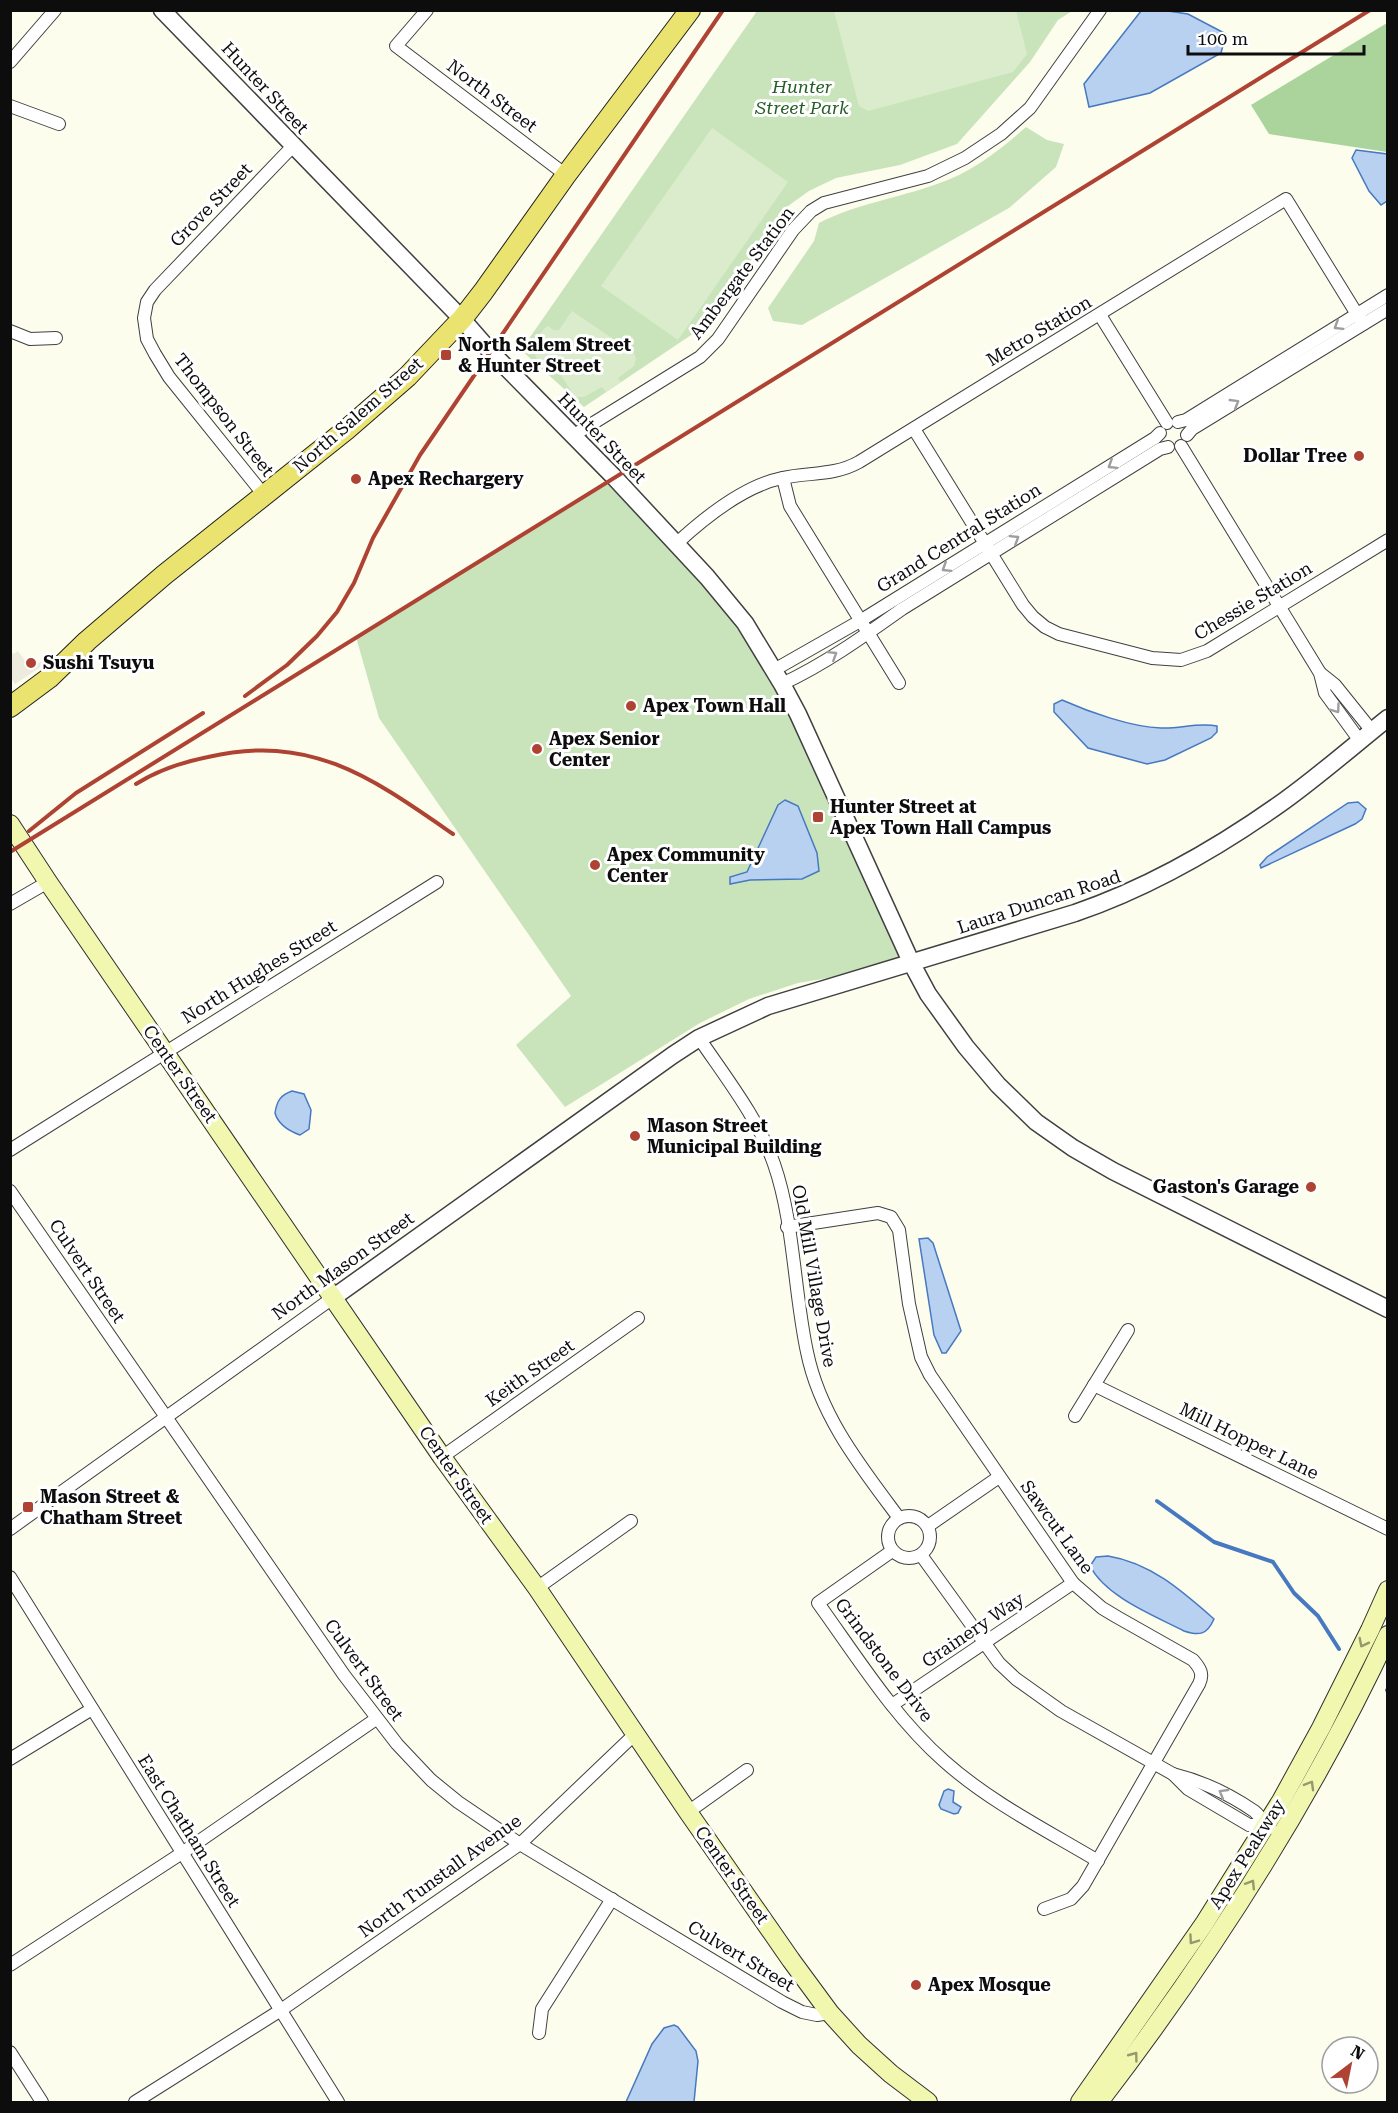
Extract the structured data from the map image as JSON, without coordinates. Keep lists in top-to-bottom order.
{
  "streets": {
    "main road": ["North Salem Street", "Center Street", "Apex Peakway"],
    "street": [
      "Hunter Street",
      "North Street",
      "Grove Street",
      "Ambergate Station",
      "Metro Station",
      "Thompson Street",
      "Grand Central Station",
      "Chessie Station",
      "Laura Duncan Road",
      "North Hughes Street",
      "North Mason Street",
      "Culvert Street",
      "Old Mill Village Drive",
      "Keith Street",
      "Mill Hopper Lane",
      "Sawcut Lane",
      "Grainery Way",
      "Grindstone Drive",
      "East Chatham Street",
      "North Tunstall Avenue"
    ]
  },
  "crossings": [
    ["Hunter Street", "Grove Street"],
    ["Hunter Street", "Ambergate Station"],
    ["Hunter Street", "Metro Station"],
    ["Hunter Street", "North Salem Street"],
    ["Hunter Street", "Grand Central Station"],
    ["Hunter Street", "Laura Duncan Road"],
    ["North Street", "North Salem Street"],
    ["Grove Street", "Thompson Street"],
    ["Metro Station", "Grand Central Station"],
    ["Metro Station", "Chessie Station"],
    ["Thompson Street", "North Salem Street"],
    ["Grand Central Station", "Chessie Station"],
    ["Laura Duncan Road", "North Mason Street"],
    ["Laura Duncan Road", "Old Mill Village Drive"],
    ["North Hughes Street", "Center Street"],
    ["Center Street", "North Mason Street"],
    ["Center Street", "Culvert Street"],
    ["Center Street", "Keith Street"],
    ["Center Street", "North Tunstall Avenue"],
    ["North Mason Street", "Culvert Street"],
    ["North Mason Street", "Old Mill Village Drive"],
    ["Culvert Street", "North Tunstall Avenue"],
    ["Old Mill Village Drive", "Sawcut Lane"],
    ["Old Mill Village Drive", "Grindstone Drive"],
    ["Sawcut Lane", "Grainery Way"],
    ["Sawcut Lane", "Grindstone Drive"],
    ["Grainery Way", "Grindstone Drive"],
    ["East Chatham Street", "North Tunstall Avenue"]
  ],
  "parks": ["Hunter Street Park"],
  "places": {
    "transit": ["North Salem Street & Hunter Street", "Hunter Street at Apex Town Hall Campus", "Mason Street & Chatham Street"],
    "other": [
      "Dollar Tree",
      "Apex Rechargery",
      "Sushi Tsuyu",
      "Apex Town Hall",
      "Apex Senior Center",
      "Apex Community Center",
      "Mason Street Municipal Building",
      "Gaston's Garage",
      "Apex Mosque"
    ]
  },
  "scale_bar": "100 m",
  "north": "top right"
}
